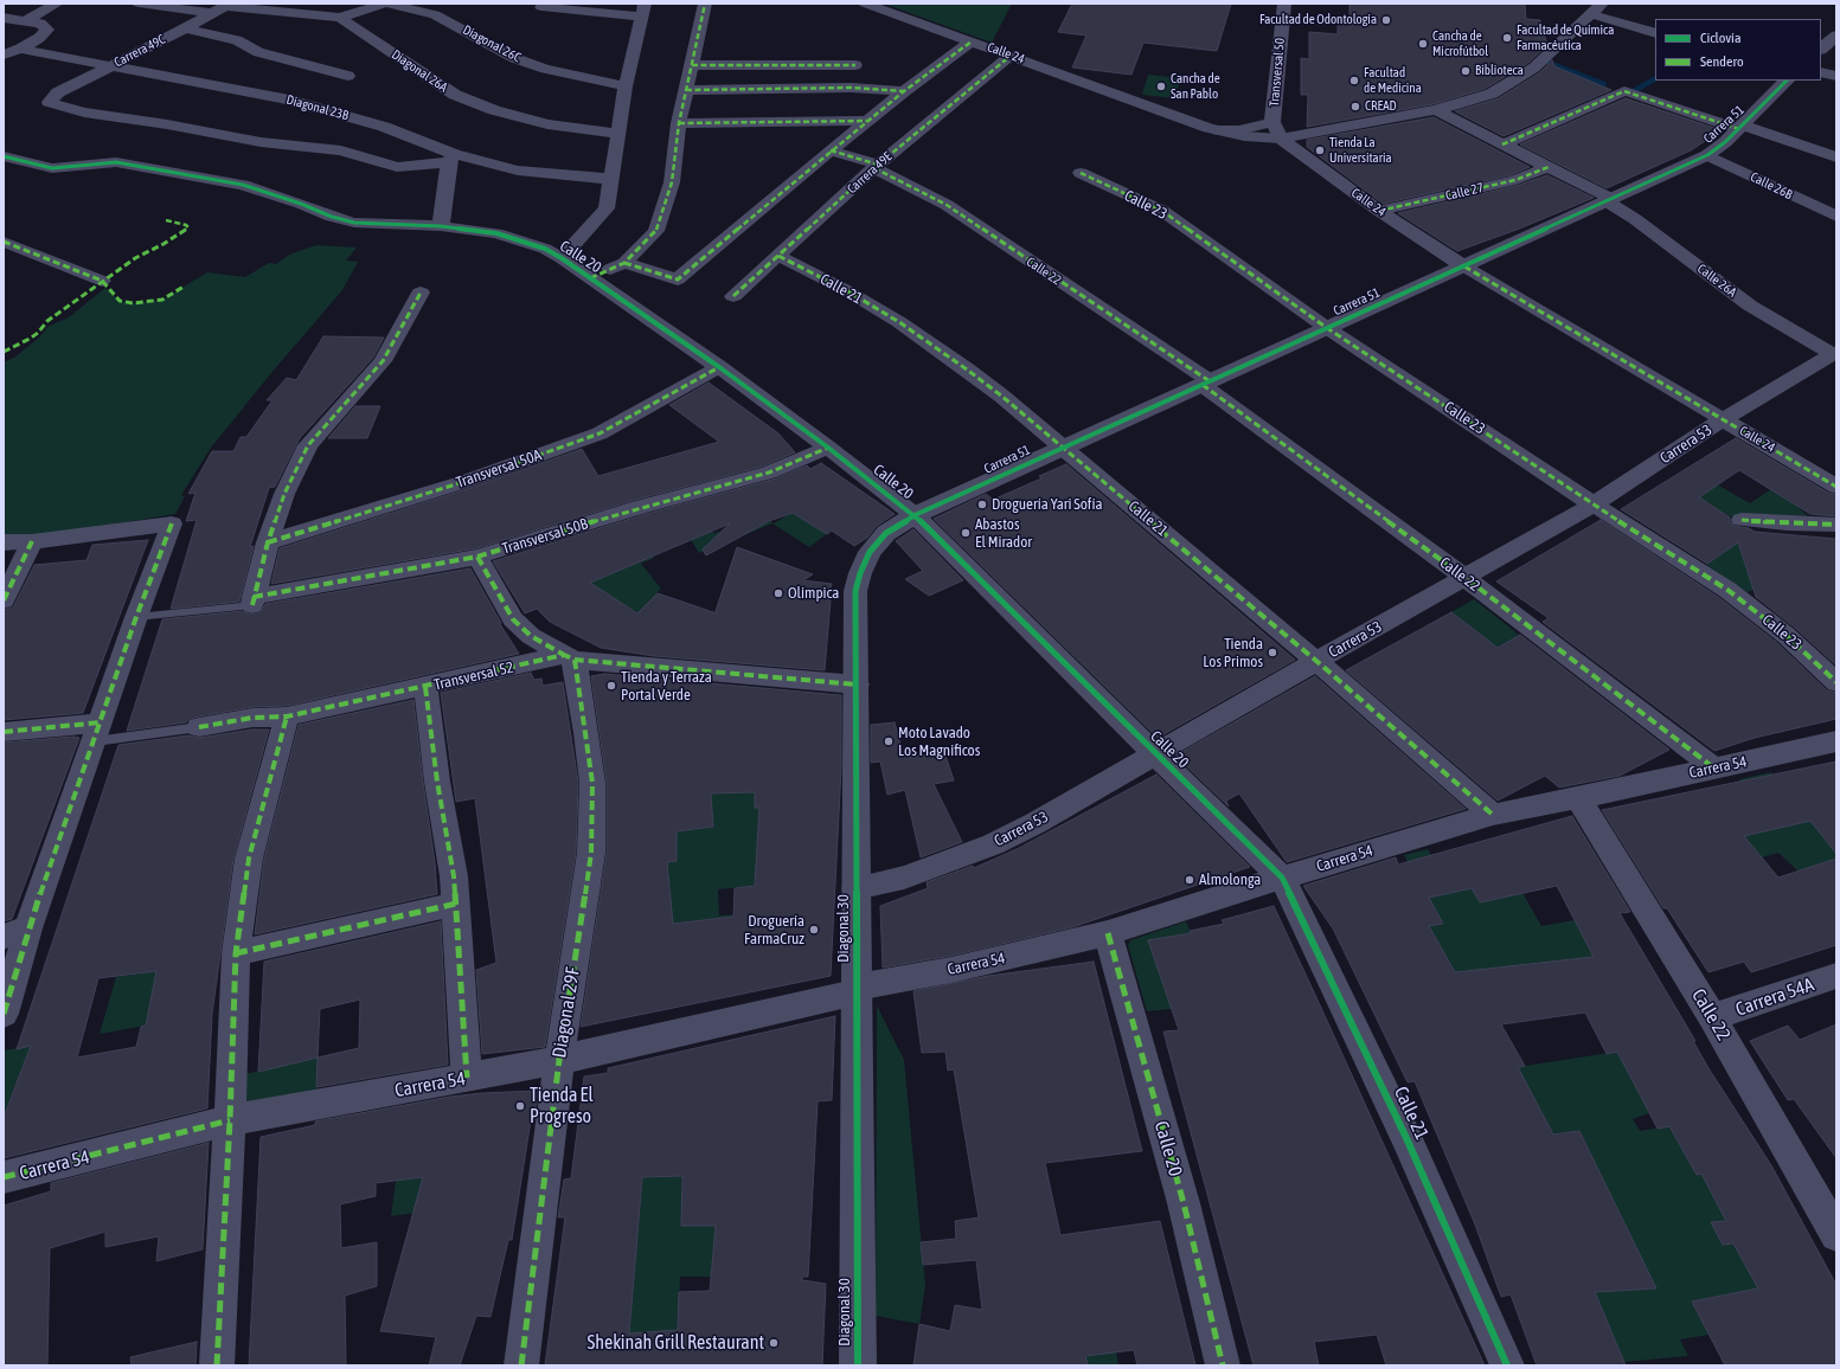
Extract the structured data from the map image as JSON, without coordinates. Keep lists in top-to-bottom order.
{
  "streets": {
    "street": [
      "Diagonal 26C",
      "Carrera 49C",
      "Calle 24",
      "Diagonal 26A",
      "Transversal 50",
      "Diagonal 23B",
      "Carrera 51",
      "Carrera 49E",
      "Calle 26B",
      "Calle 27",
      "Calle 23",
      "Calle 20",
      "Calle 22",
      "Calle 26A",
      "Calle 21",
      "Carrera 53",
      "Transversal 50A",
      "Transversal 50B",
      "Transversal 52",
      "Carrera 54",
      "Diagonal 30",
      "Carrera 54A",
      "Diagonal 29F"
    ]
  },
  "crossings": [
    ["Carrera 49C", "Diagonal 26A"],
    ["Carrera 49C", "Diagonal 23B"],
    ["Calle 24", "Transversal 50"],
    ["Calle 24", "Carrera 51"],
    ["Calle 24", "Carrera 49E"],
    ["Calle 24", "Calle 27"],
    ["Calle 24", "Carrera 53"],
    ["Carrera 51", "Calle 26B"],
    ["Carrera 51", "Calle 23"],
    ["Carrera 51", "Calle 20"],
    ["Carrera 51", "Calle 22"],
    ["Carrera 51", "Calle 26A"],
    ["Carrera 51", "Calle 21"],
    ["Carrera 51", "Diagonal 30"],
    ["Carrera 49E", "Calle 22"],
    ["Carrera 49E", "Calle 21"],
    ["Calle 27", "Calle 26A"],
    ["Calle 23", "Carrera 53"],
    ["Calle 20", "Calle 21"],
    ["Calle 20", "Carrera 53"],
    ["Calle 20", "Transversal 50A"],
    ["Calle 20", "Transversal 50B"],
    ["Calle 20", "Carrera 54"],
    ["Calle 20", "Diagonal 30"],
    ["Calle 22", "Carrera 53"],
    ["Calle 22", "Carrera 54"],
    ["Calle 22", "Carrera 54A"],
    ["Calle 26A", "Carrera 53"],
    ["Calle 21", "Carrera 53"],
    ["Calle 21", "Carrera 54"],
    ["Carrera 53", "Diagonal 30"],
    ["Transversal 52", "Diagonal 30"],
    ["Transversal 52", "Diagonal 29F"],
    ["Carrera 54", "Diagonal 30"],
    ["Carrera 54", "Diagonal 29F"]
  ],
  "places": [
    "Facultad de Odontología",
    "Facultad de Química Farmacéutica",
    "Cancha de Microfútbol",
    "Biblioteca",
    "Facultad de Medicina",
    "Cancha de San Pablo",
    "CREAD",
    "Tienda La Universitaria",
    "Droguería Yari Sofía",
    "Abastos El Mirador",
    "Olímpica",
    "Tienda Los Primos",
    "Tienda y Terraza Portal Verde",
    "Moto Lavado Los Magnificos",
    "Almolonga",
    "Droguería FarmaCruz",
    "Tienda El Progreso",
    "Shekinah Grill Restaurant"
  ],
  "legend": ["Ciclovía", "Sendero"]
}
